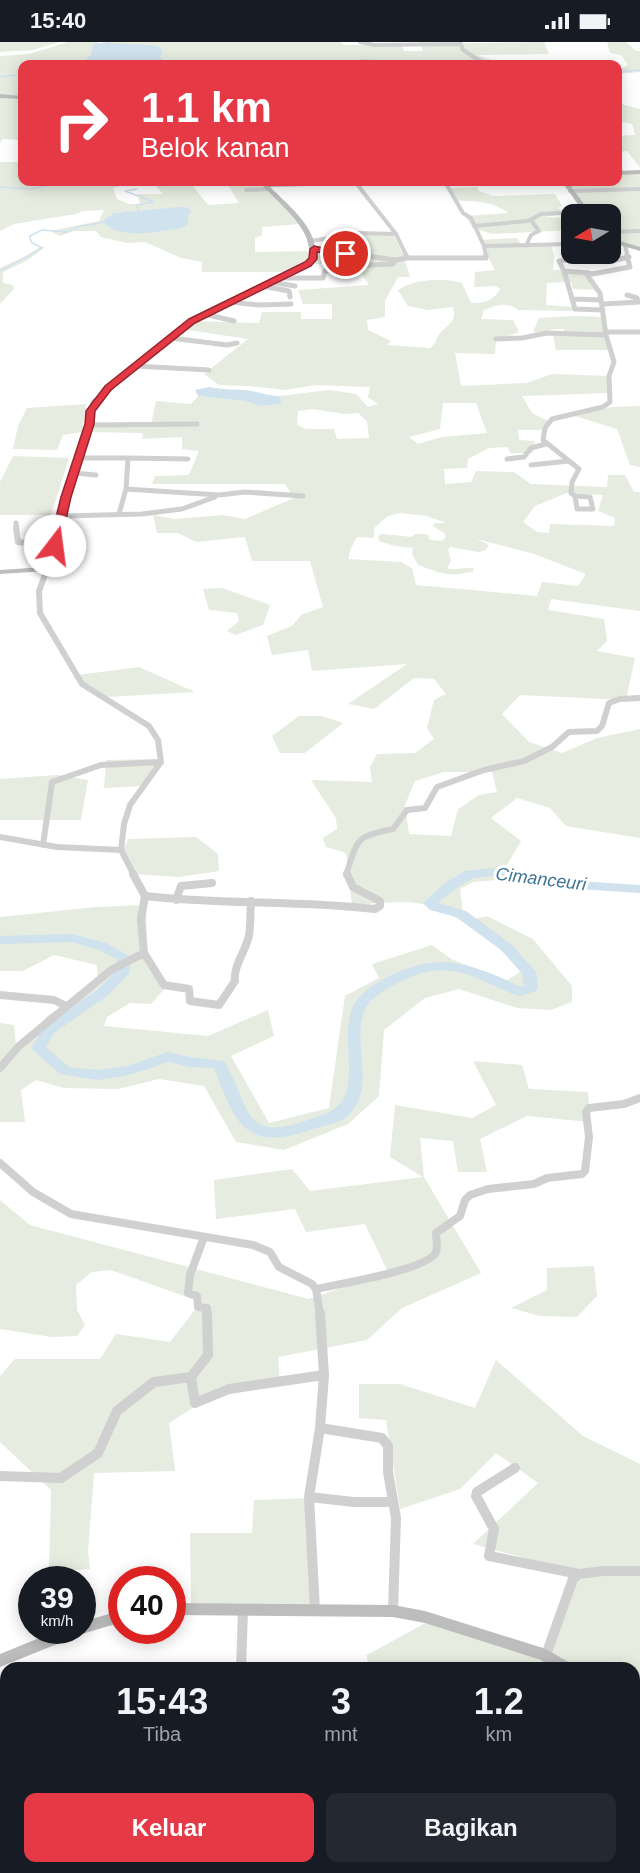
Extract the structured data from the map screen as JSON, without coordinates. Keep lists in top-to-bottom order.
{
  "water": ["Cimanceuri"],
  "north": "left",
  "page": {
    "status": "15:40",
    "turn": ["1.1 km", "Belok kanan"],
    "speed": "39 km/h",
    "limit": "40",
    "eta": [
      "15:43",
      "Tiba",
      "3",
      "mnt",
      "1.2",
      "km"
    ],
    "buttons": ["Keluar", "Bagikan"]
  }
}
